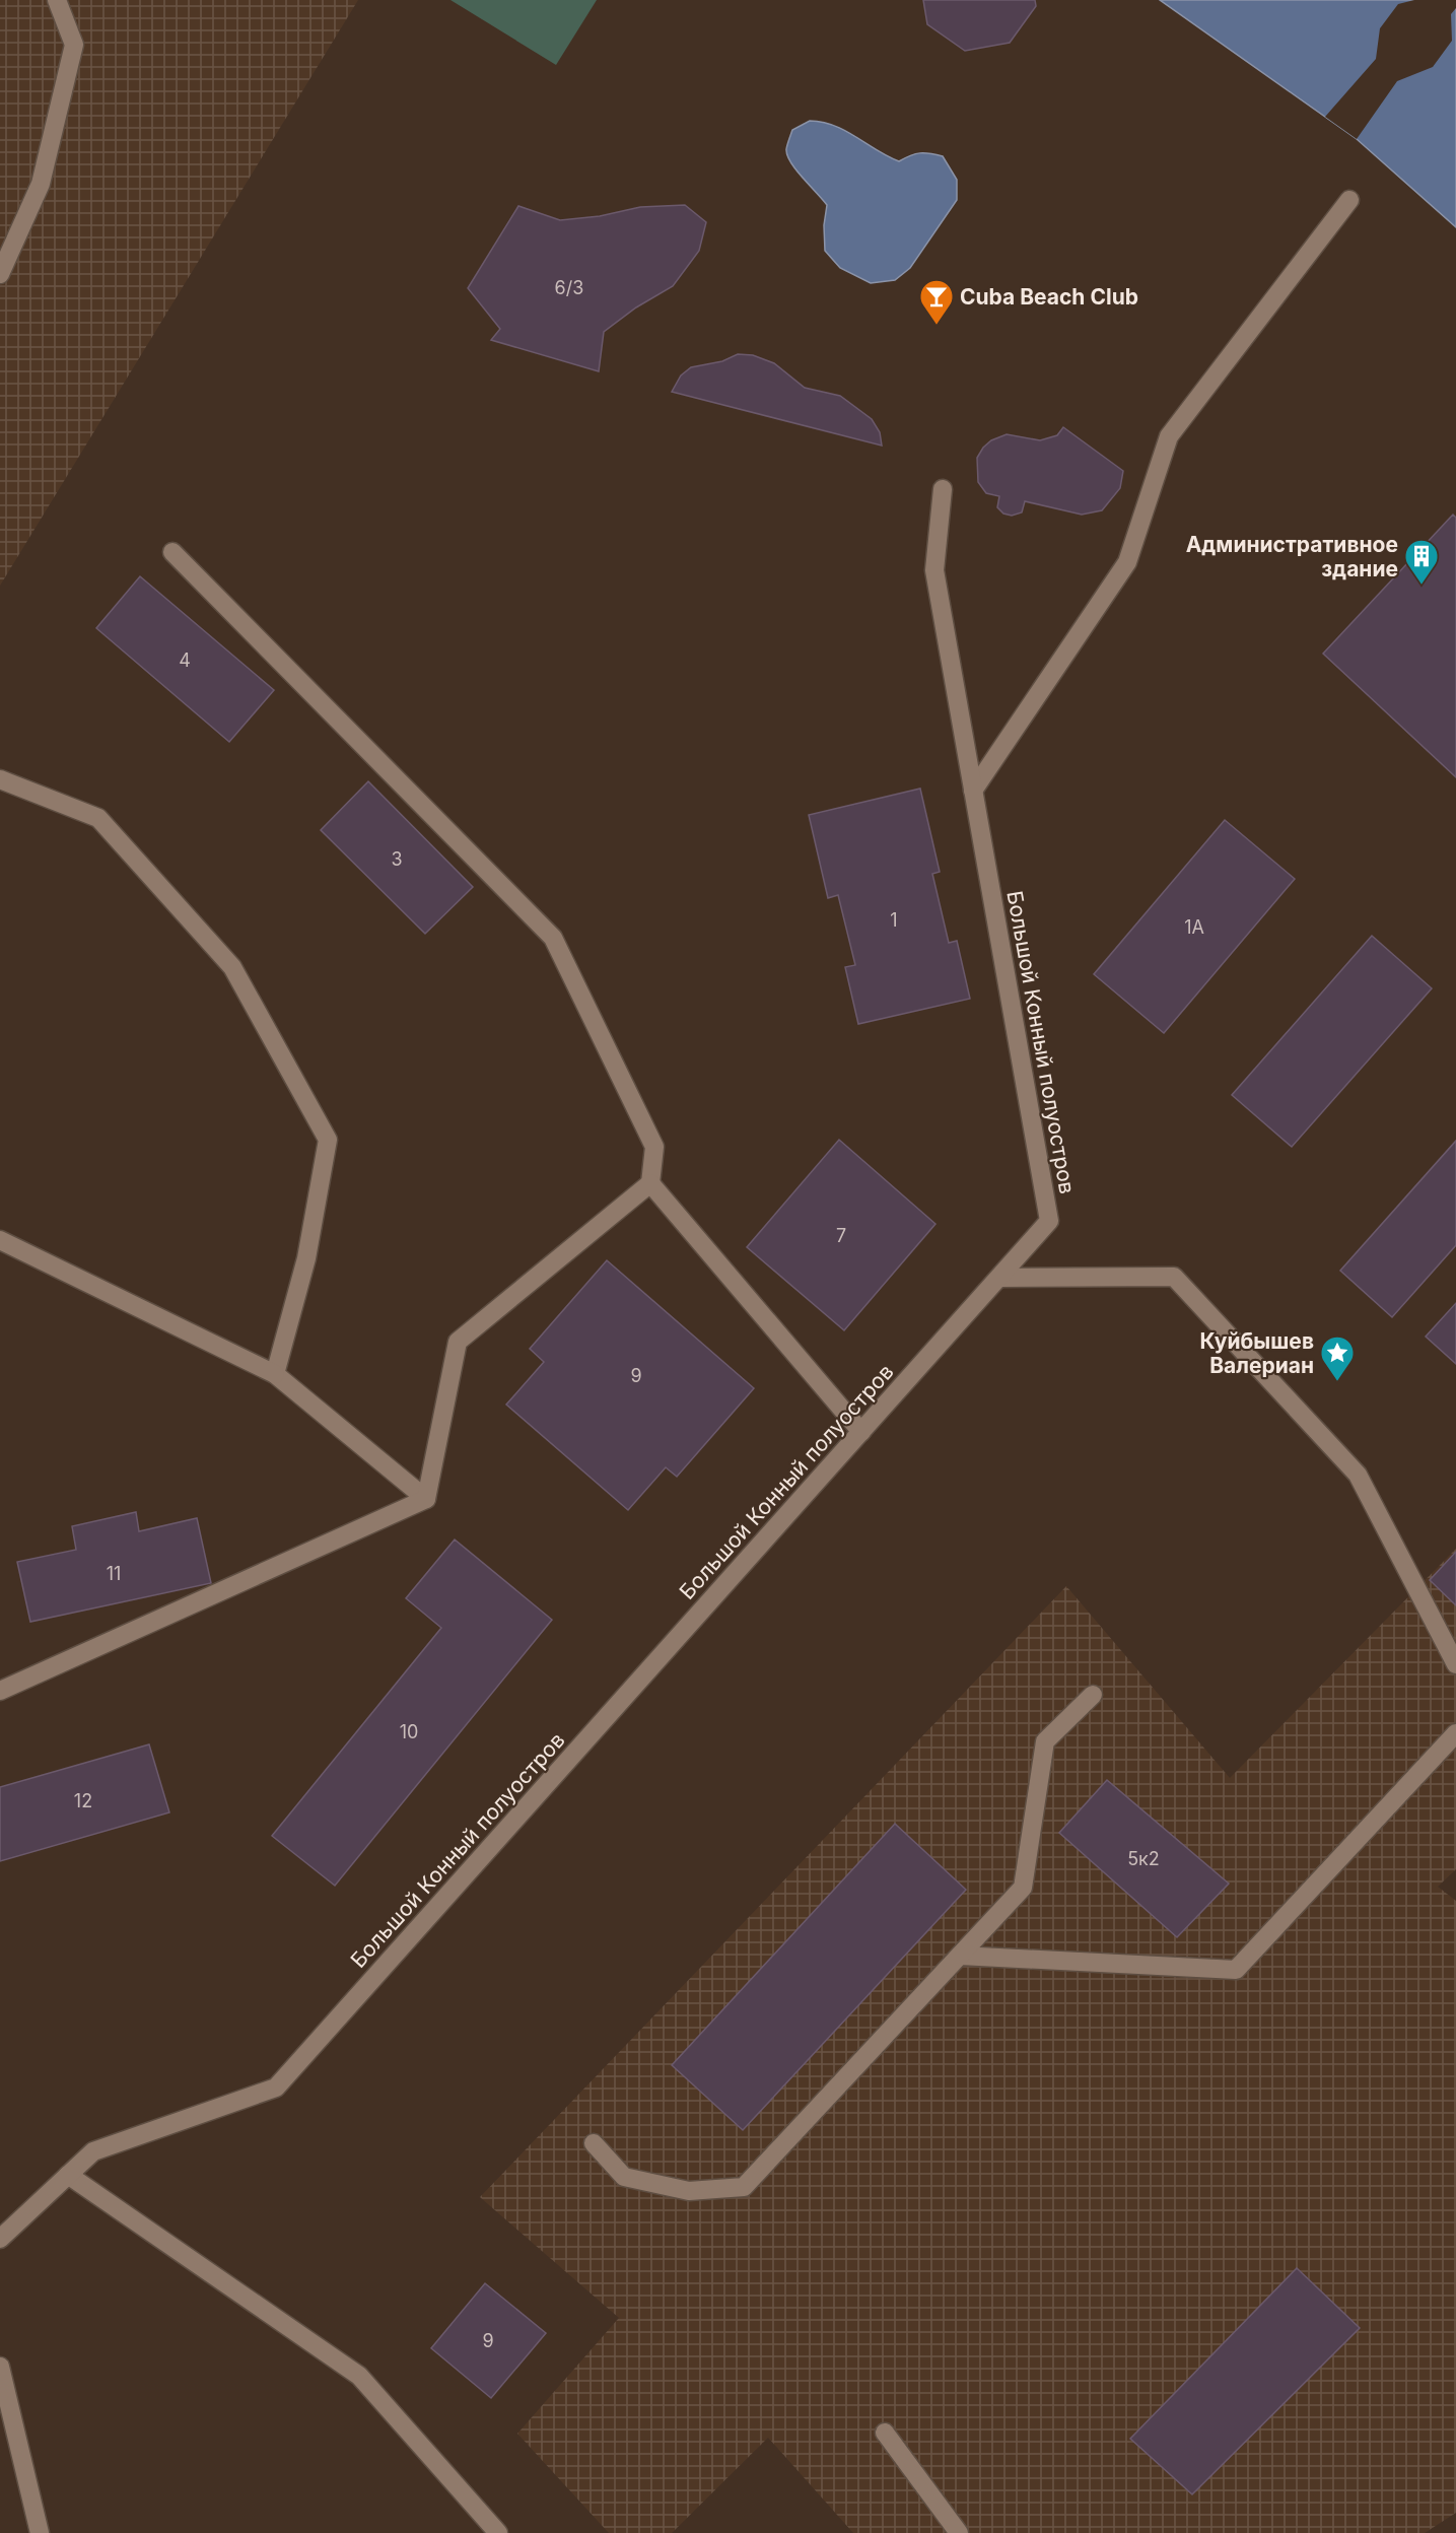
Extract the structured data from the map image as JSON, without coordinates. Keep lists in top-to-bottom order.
{
  "streets": {
    "street": ["Большой Конный полуостров"]
  },
  "places": {
    "bar": ["Cuba Beach Club"],
    "building": ["Административное здание"],
    "place": ["Куйбышев Валериан"]
  },
  "house_numbers": [
    "6/3",
    "4",
    "3",
    "1",
    "1А",
    "7",
    "9",
    "11",
    "10",
    "12",
    "5к2",
    "9"
  ]
}
